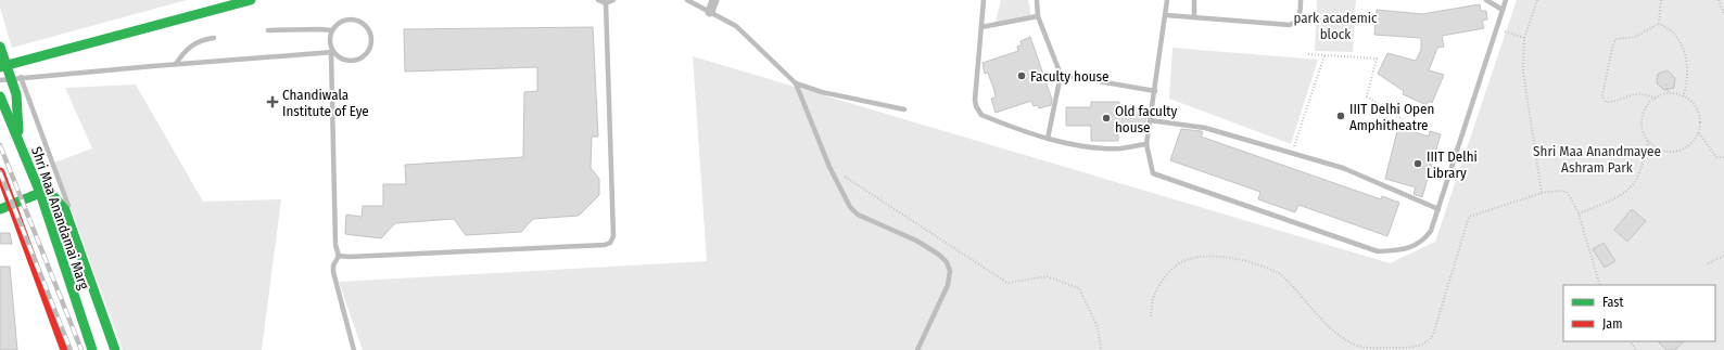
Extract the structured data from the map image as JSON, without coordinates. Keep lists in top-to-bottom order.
{
  "streets": {
    "main road": ["Shri Maa Anandamai Marg"]
  },
  "parks": ["park academic block", "Shri Maa Anandmayee Ashram Park"],
  "places": {
    "other": [
      "Faculty house",
      "IIIT Delhi Open Amphitheatre",
      "Old faculty house",
      "IIIT Delhi Library"
    ],
    "health": ["Chandiwala Institute of Eye"]
  },
  "legend": ["Fast", "Jam"]
}
